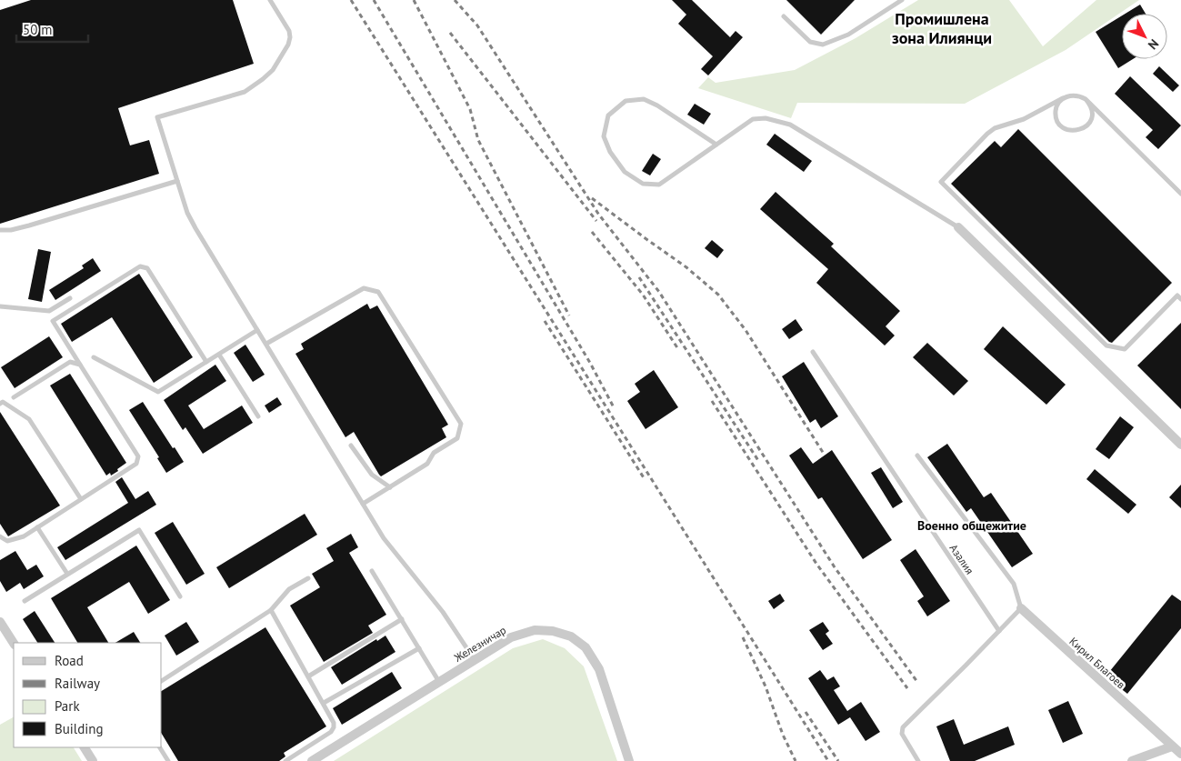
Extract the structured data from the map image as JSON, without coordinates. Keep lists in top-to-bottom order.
{
  "streets": {
    "street": ["Железничар", "Кирил Благоев"],
    "lane": ["Азалия"]
  },
  "districts": ["Промишлена зона Илиянци", "Военно общежитие"],
  "legend": [
    "Road",
    "Railway",
    "Park",
    "Building"
  ],
  "scale_bar": "50 m",
  "north": "bottom right"
}
